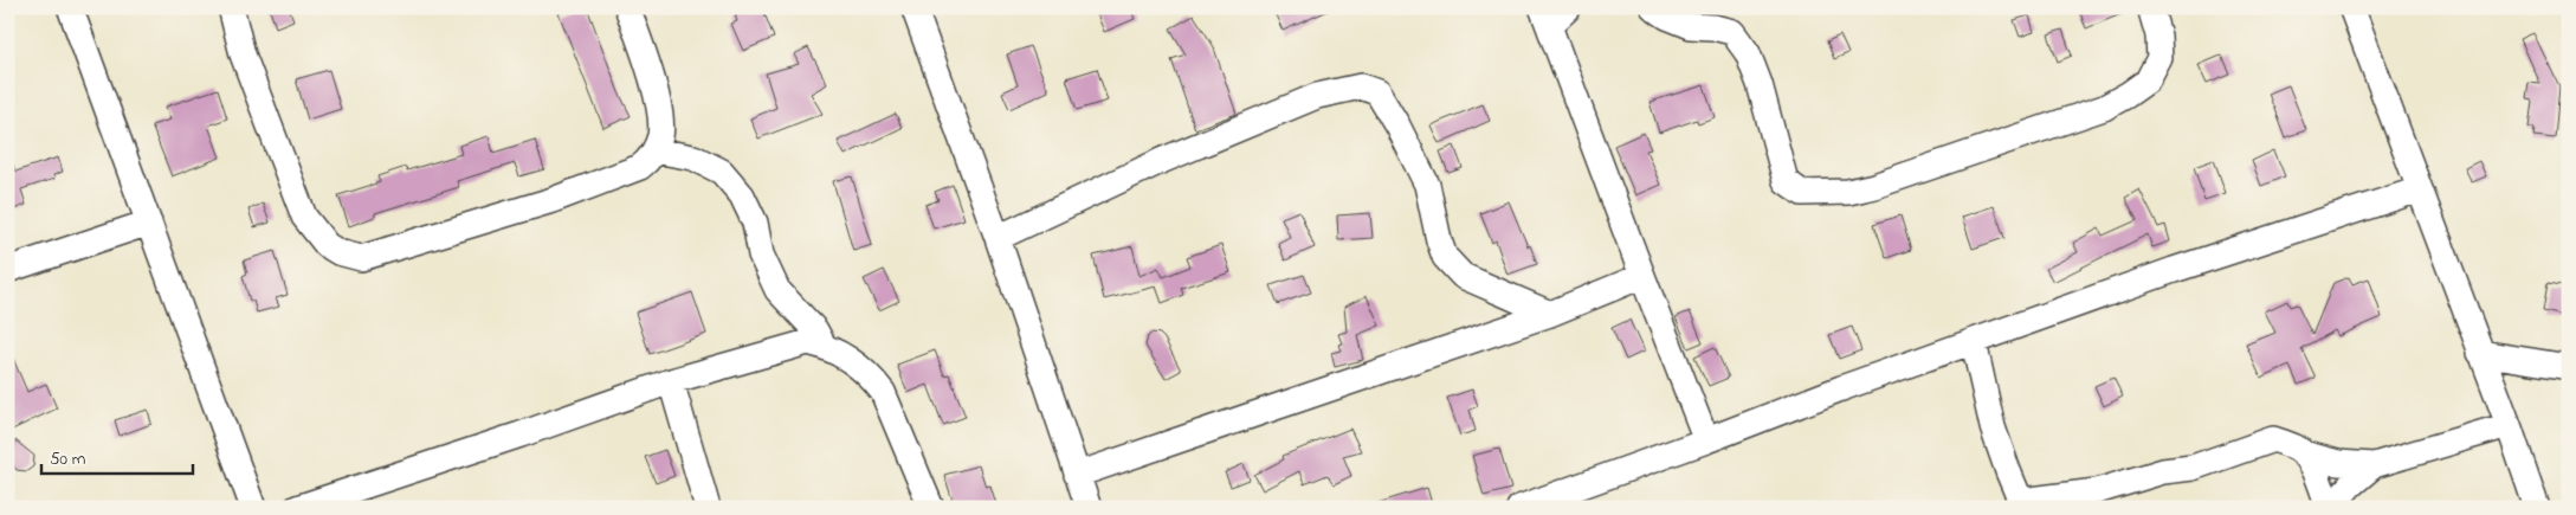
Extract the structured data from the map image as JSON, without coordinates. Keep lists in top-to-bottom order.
{
  "scale_bar": "50 m"
}
